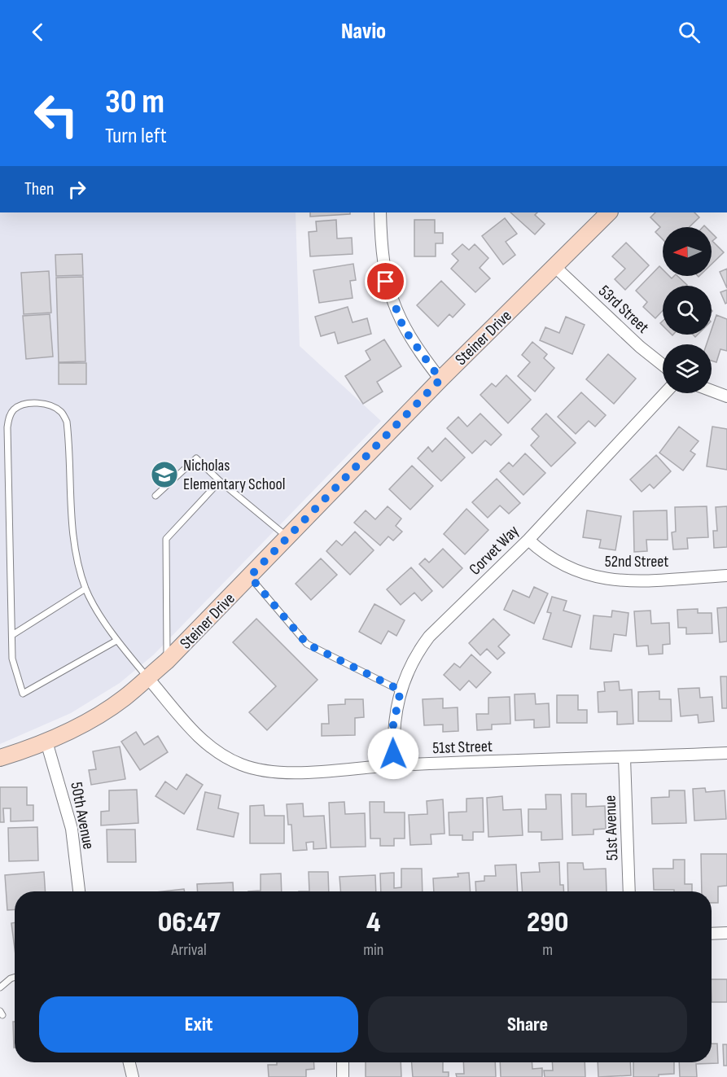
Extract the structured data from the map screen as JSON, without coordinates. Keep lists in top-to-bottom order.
{
  "streets": {
    "street": [
      "53rd Street",
      "Steiner Drive",
      "Corvet Way",
      "52nd Street",
      "51st Street",
      "50th Avenue",
      "51st Avenue"
    ]
  },
  "crossings": [
    ["53rd Street", "Steiner Drive"],
    ["Steiner Drive", "51st Street"],
    ["Steiner Drive", "50th Avenue"],
    ["Corvet Way", "52nd Street"],
    ["Corvet Way", "51st Street"],
    ["51st Street", "51st Avenue"]
  ],
  "places": {
    "school or university": ["Nicholas Elementary School"]
  },
  "north": "left",
  "page": {
    "header": "Navio",
    "turn": ["30 m", "Turn left"],
    "then": "Then",
    "eta": [
      "06:47",
      "Arrival",
      "4",
      "min",
      "290",
      "m"
    ],
    "buttons": ["Exit", "Share"]
  }
}
